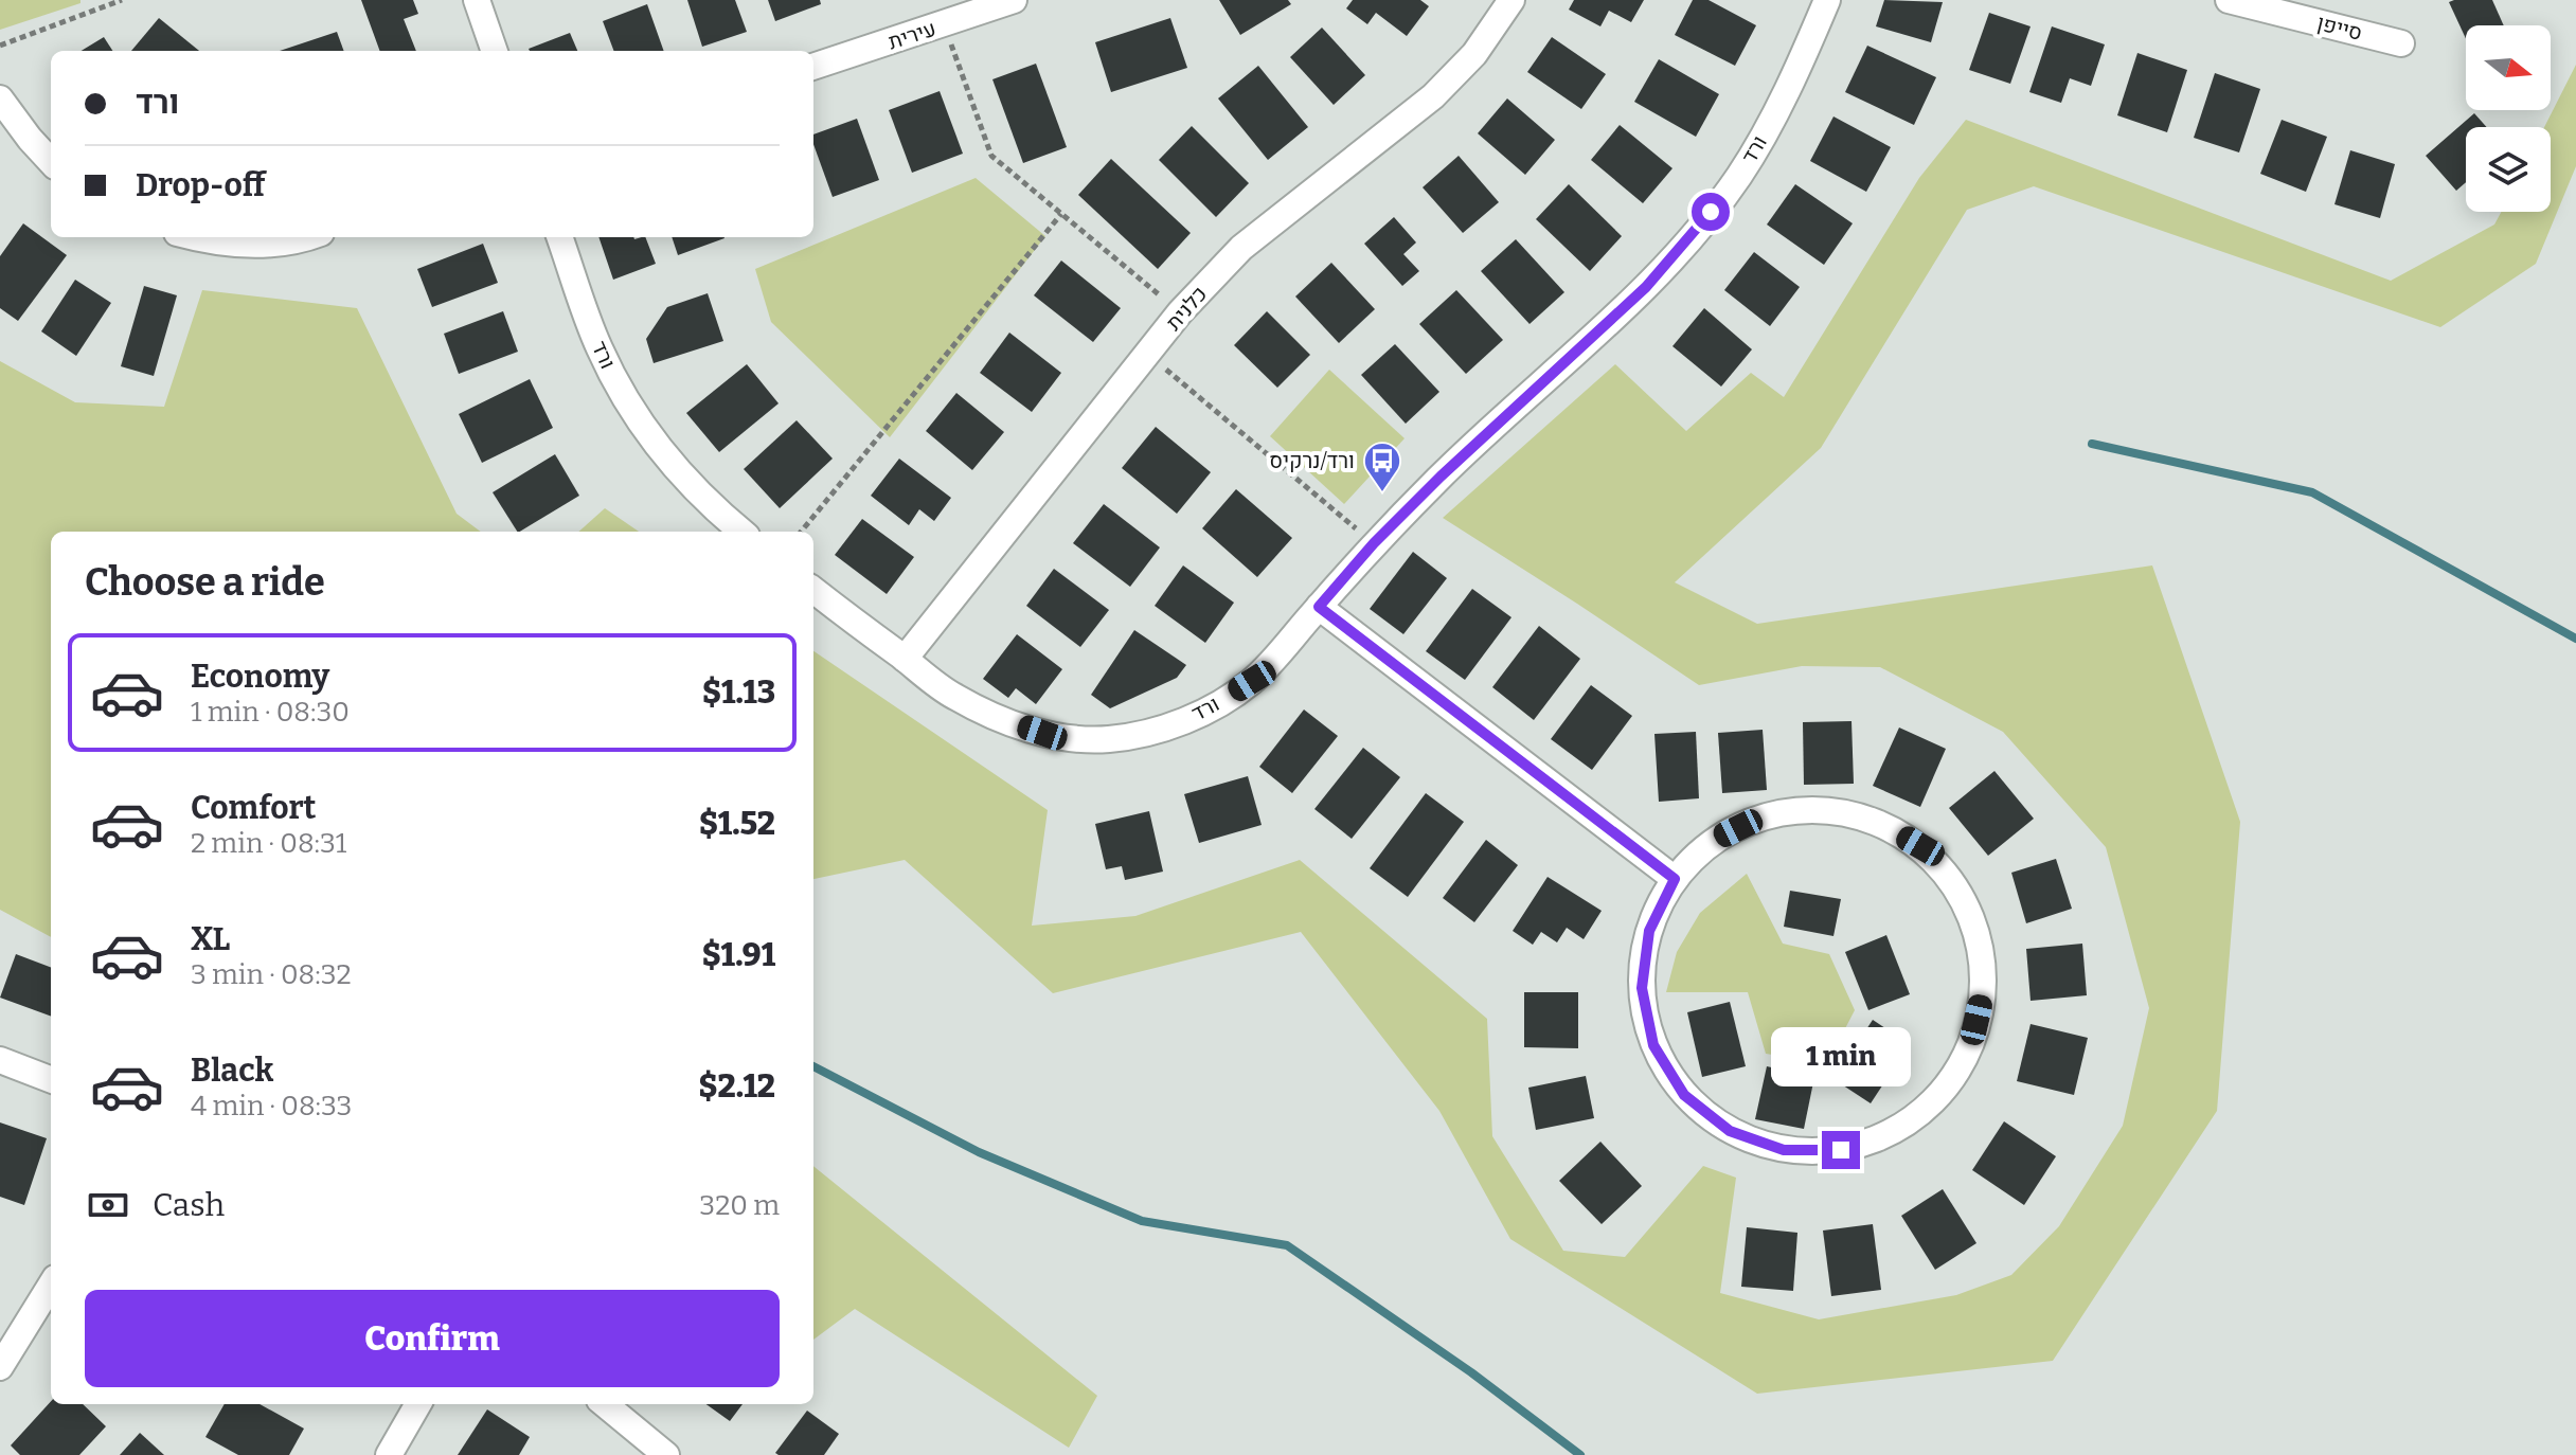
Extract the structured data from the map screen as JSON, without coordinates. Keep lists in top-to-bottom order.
{
  "streets": {
    "street": [
      "סייפן",
      "עירית",
      "ורד",
      "כלנית"
    ]
  },
  "crossings": [
    ["ורד", "כלנית"]
  ],
  "places": {
    "bus stop": ["ורד/נרקיס"]
  },
  "north": "right",
  "page": {
    "banner": ["ורד", "Drop-off"],
    "heading": "Choose a ride",
    "list": [
      {
        "name": "Economy",
        "note": "1 min · 08:30",
        "value": "$1.13"
      },
      {
        "name": "Comfort",
        "note": "2 min · 08:31",
        "value": "$1.52"
      },
      {
        "name": "XL",
        "note": "3 min · 08:32",
        "value": "$1.91"
      },
      {
        "name": "Black",
        "note": "4 min · 08:33",
        "value": "$2.12"
      }
    ],
    "bubble": "1 min",
    "pay": ["Cash", "320 m"],
    "buttons": "Confirm"
  }
}
